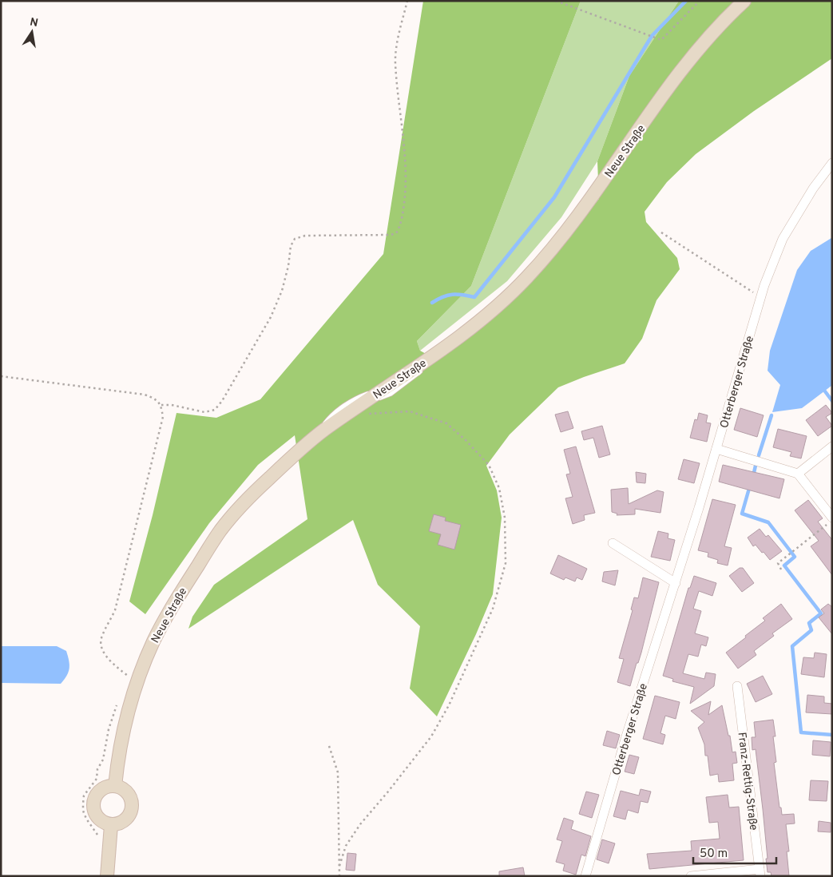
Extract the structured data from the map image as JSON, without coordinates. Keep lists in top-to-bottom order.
{
  "streets": {
    "main road": ["Neue Straße"],
    "street": ["Otterberger Straße", "Franz-Rettig-Straße"]
  },
  "scale_bar": "50 m",
  "north": "top"
}
